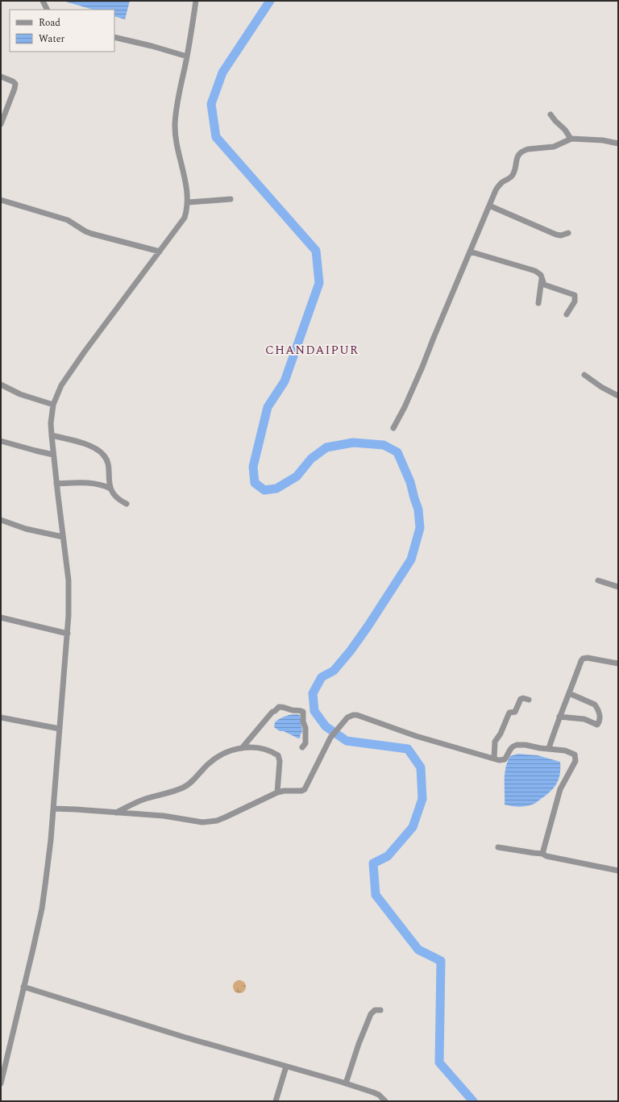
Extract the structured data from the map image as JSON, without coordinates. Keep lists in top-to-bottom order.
{
  "districts": ["CHANDAIPUR"],
  "legend": ["Road", "Water"]
}
